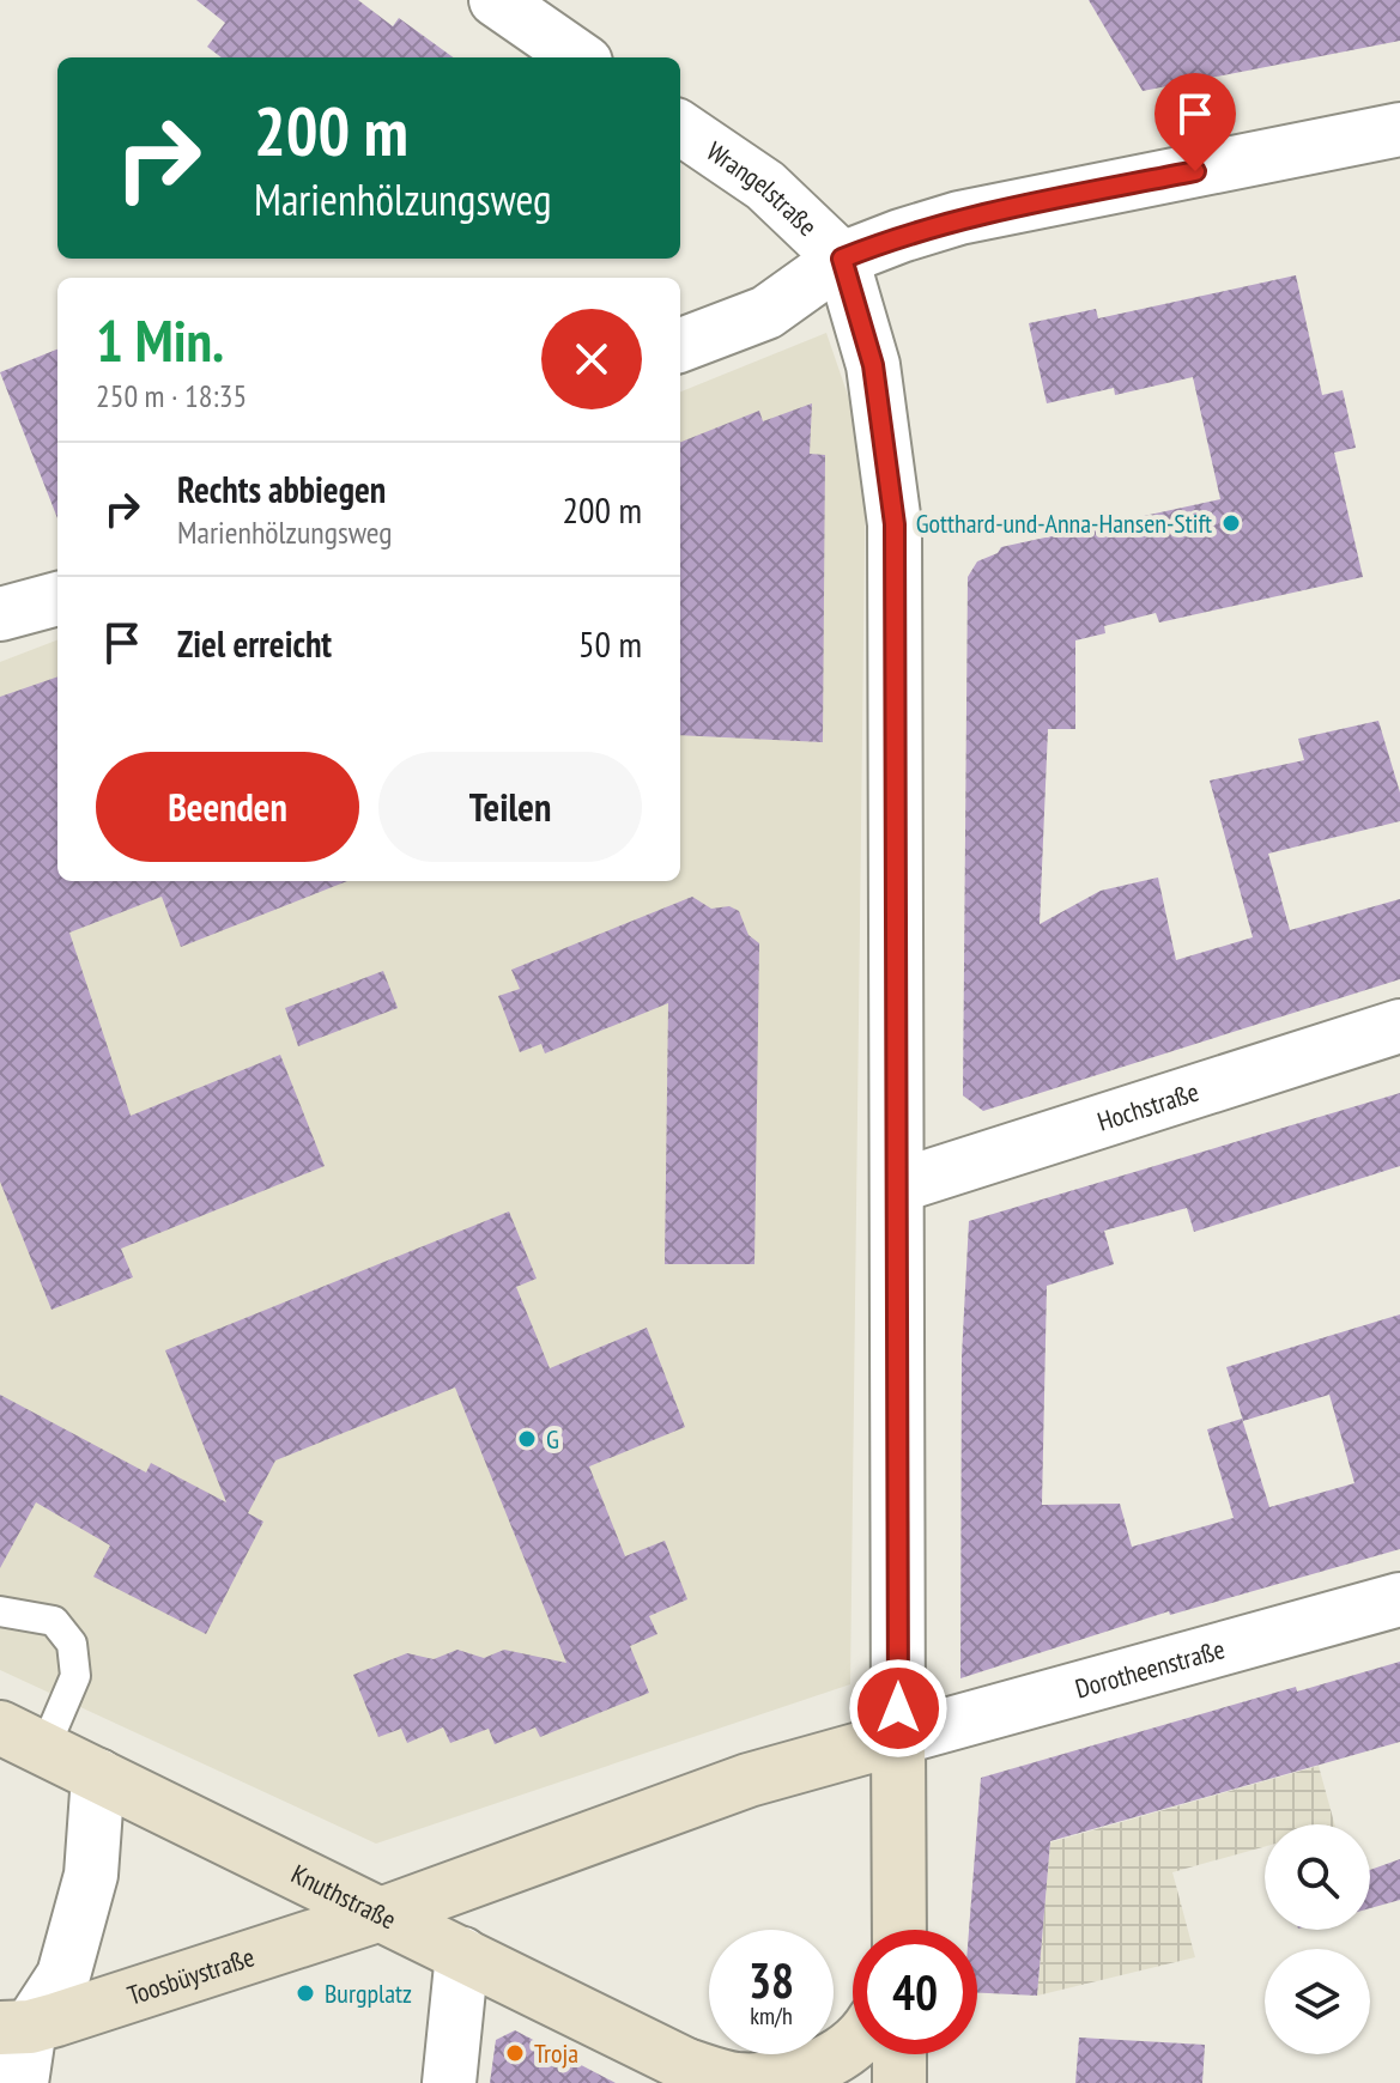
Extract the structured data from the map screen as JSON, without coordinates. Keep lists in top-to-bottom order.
{
  "streets": {
    "main road": ["Knuthstraße", "Toosbüystraße"],
    "street": ["Wrangelstraße", "Hochstraße", "Dorotheenstraße"]
  },
  "crossings": [
    ["Knuthstraße", "Toosbüystraße"]
  ],
  "places": [
    "Gotthard-und-Anna-Hansen-Stift",
    "G",
    "Burgplatz",
    "Troja"
  ],
  "page": {
    "turn": ["200 m", "Marienhölzungsweg"],
    "heading": ["1 Min.", "250 m · 18:35"],
    "list": [
      {
        "name": "Rechts abbiegen",
        "note": "Marienhölzungsweg",
        "value": "200 m"
      },
      {
        "name": "Ziel erreicht",
        "value": "50 m"
      }
    ],
    "buttons": ["Beenden", "Teilen"],
    "speed": "38 km/h",
    "limit": "40"
  }
}
